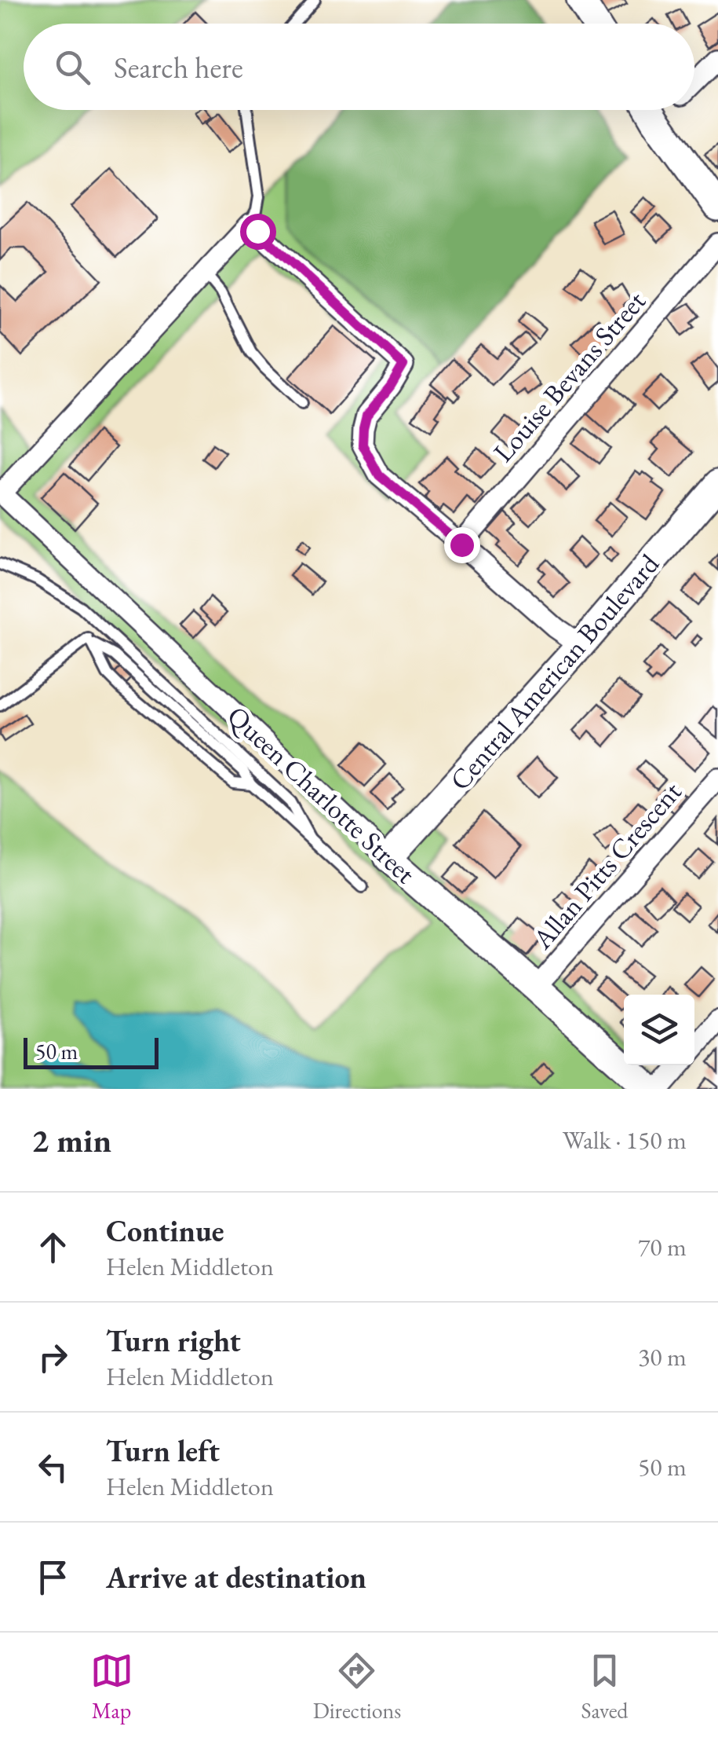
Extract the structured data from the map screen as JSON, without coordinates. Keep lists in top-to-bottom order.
{
  "streets": {
    "main road": ["Central American Boulevard", "Queen Charlotte Street"],
    "street": ["Louise Bevans Street", "Allan Pitts Crescent"]
  },
  "crossings": [
    ["Central American Boulevard", "Queen Charlotte Street"],
    ["Queen Charlotte Street", "Allan Pitts Crescent"]
  ],
  "scale_bar": "50 m",
  "page": {
    "search": "Search here",
    "scale": "50 m",
    "heading": ["2 min", "Walk · 150 m"],
    "list": [
      ["Continue", "Helen Middleton", "70 m"],
      ["Turn right", "Helen Middleton", "30 m"],
      ["Turn left", "Helen Middleton", "50 m"],
      "Arrive at destination"
    ],
    "nav": ["Map", "Directions", "Saved"]
  }
}
